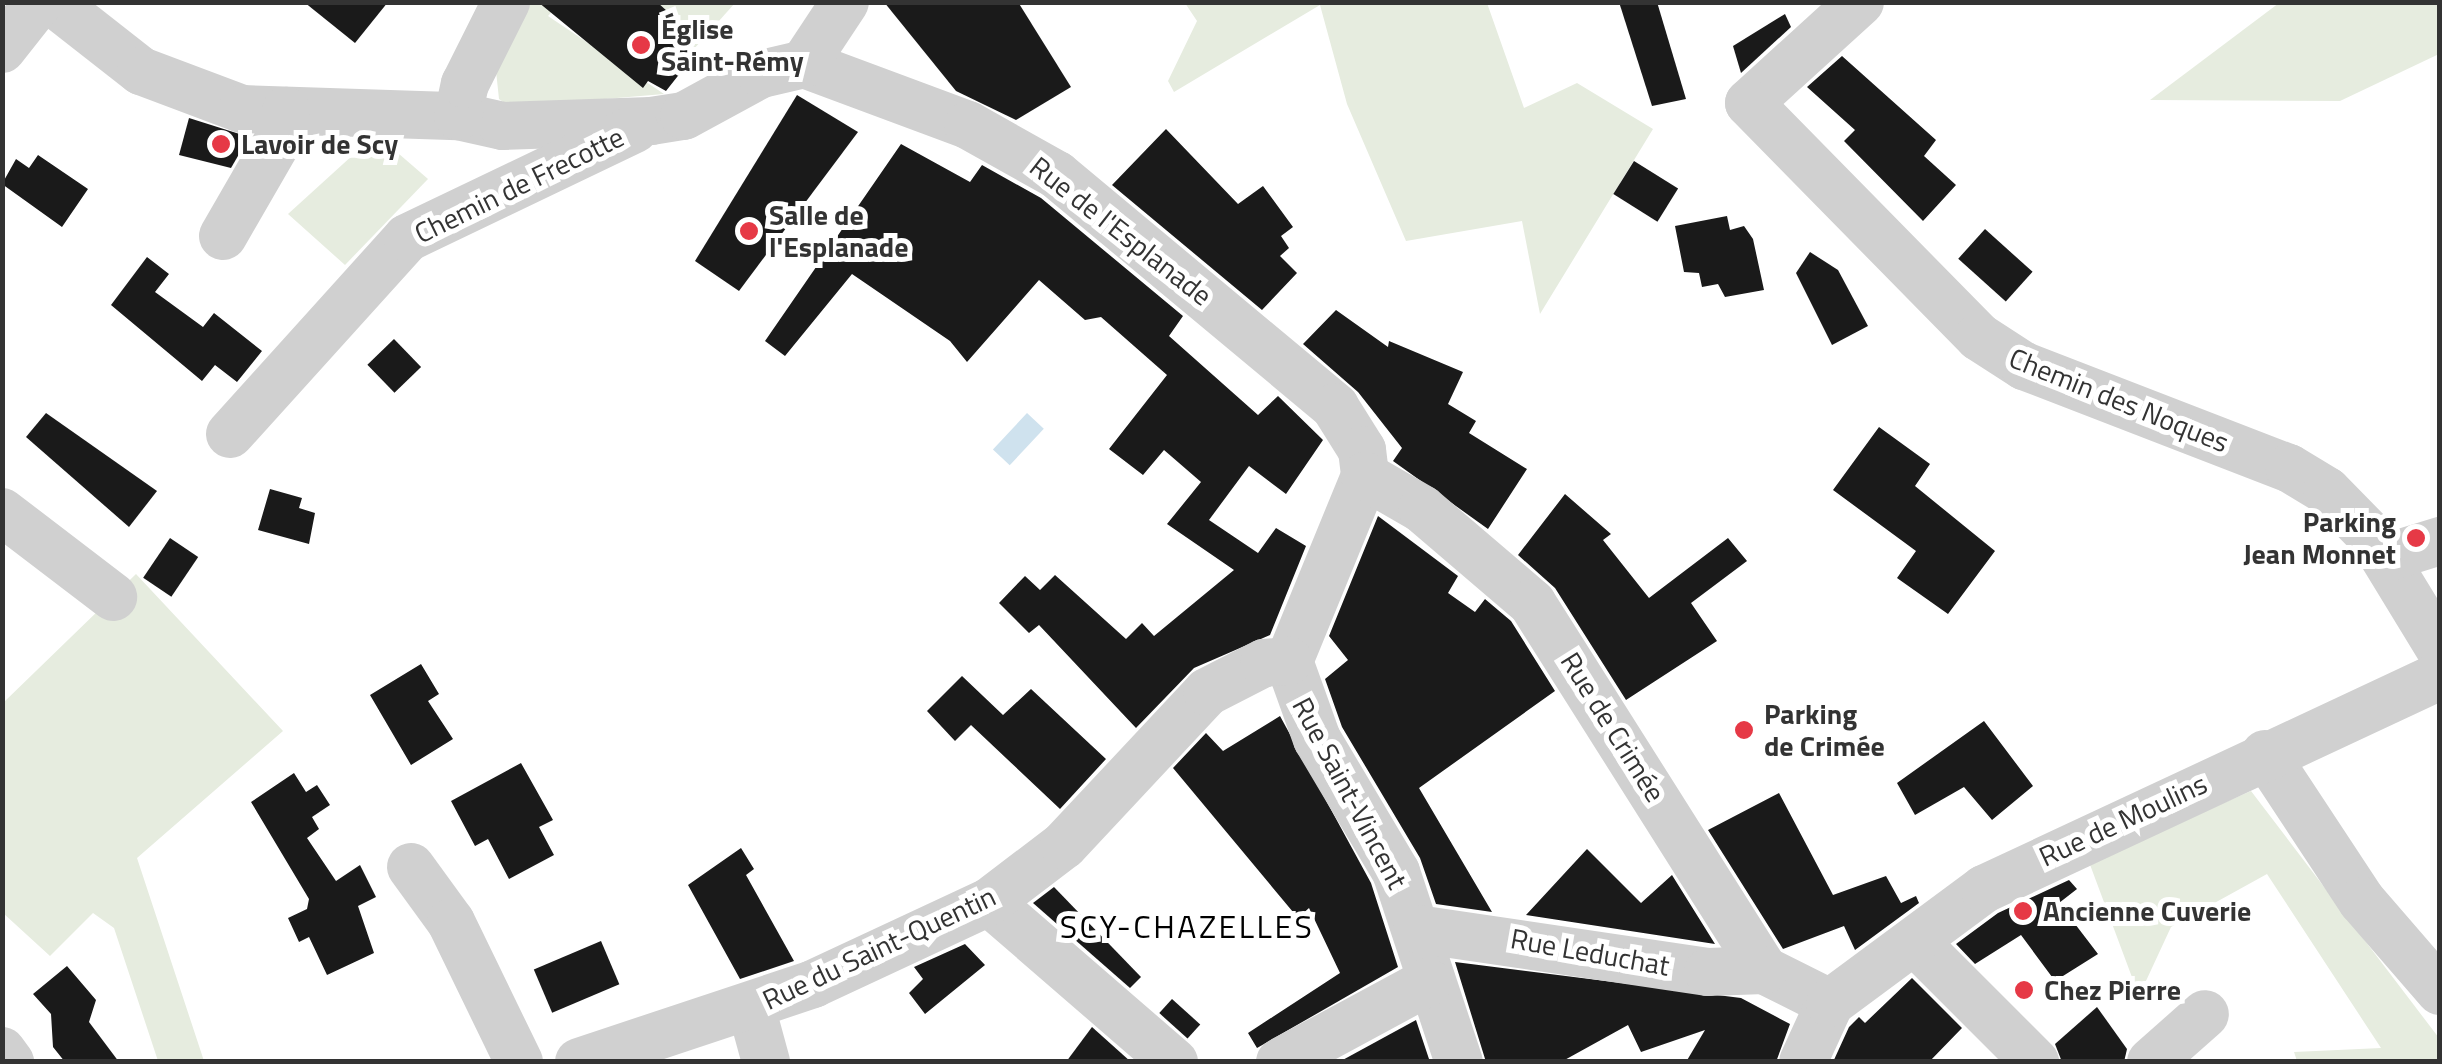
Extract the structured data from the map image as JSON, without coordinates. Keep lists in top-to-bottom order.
{
  "streets": {
    "street": [
      "Chemin de Frecotte",
      "Rue de l'Esplanade",
      "Chemin des Noques",
      "Rue de Crimée",
      "Rue Saint-Vincent",
      "Rue de Moulins",
      "Rue du Saint-Quentin",
      "Rue Leduchat"
    ]
  },
  "crossings": [
    ["Rue de l'Esplanade", "Rue de Crimée"],
    ["Rue de Crimée", "Rue Leduchat"],
    ["Rue Saint-Vincent", "Rue du Saint-Quentin"],
    ["Rue Saint-Vincent", "Rue Leduchat"]
  ],
  "districts": ["SCY-CHAZELLES"],
  "places": [
    "Église Saint-Rémy",
    "Lavoir de Scy",
    "Salle de l'Esplanade",
    "Parking Jean Monnet",
    "Parking de Crimée",
    "Ancienne Cuverie",
    "Chez Pierre"
  ]
}
